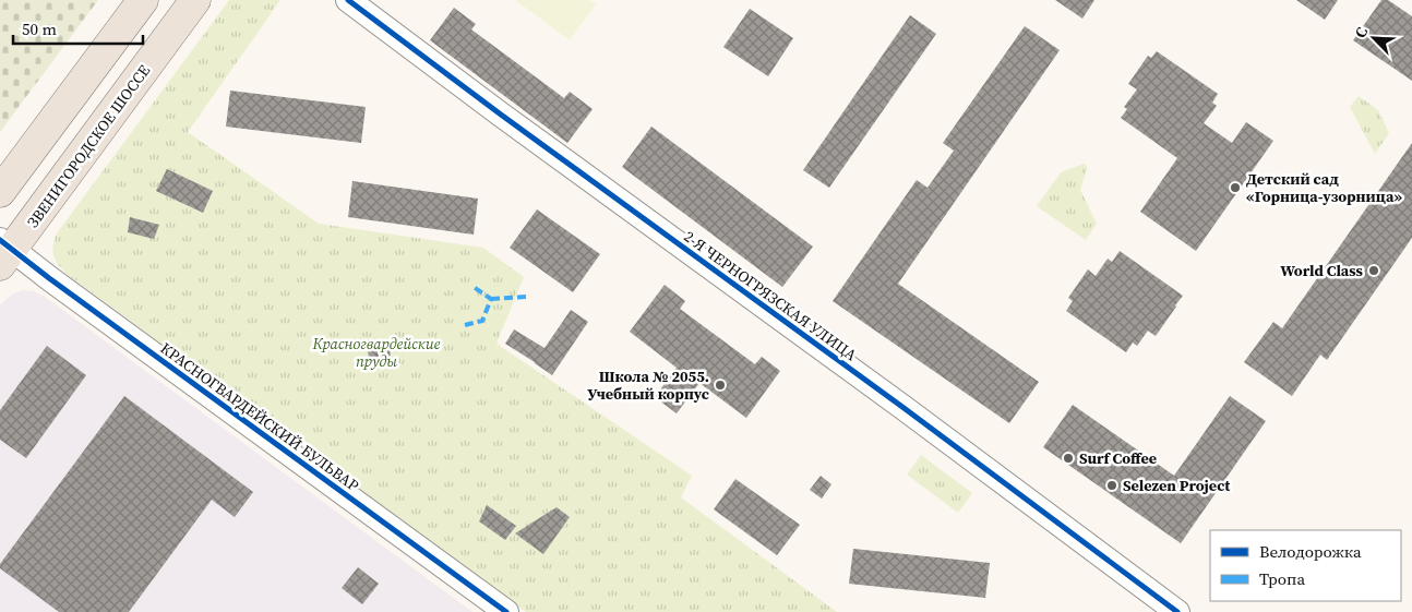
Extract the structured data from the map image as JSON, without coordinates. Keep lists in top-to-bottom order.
{
  "streets": {
    "main road": ["ЗВЕНИГОРОДСКОЕ ШОССЕ"],
    "street": ["2-Я ЧЕРНОГРЯЗСКАЯ УЛИЦА", "КРАСНОГВАРДЕЙСКИЙ БУЛЬВАР"]
  },
  "crossings": [
    ["ЗВЕНИГОРОДСКОЕ ШОССЕ", "КРАСНОГВАРДЕЙСКИЙ БУЛЬВАР"]
  ],
  "parks": ["Красногвардейские пруды"],
  "places": [
    "Детский сад «Горница-узорница»",
    "World Class",
    "Школа № 2055. Учебный корпус",
    "Surf Coffee",
    "Selezen Project"
  ],
  "legend": ["Велодорожка", "Тропа"],
  "scale_bar": "50 m",
  "north": "top left"
}
